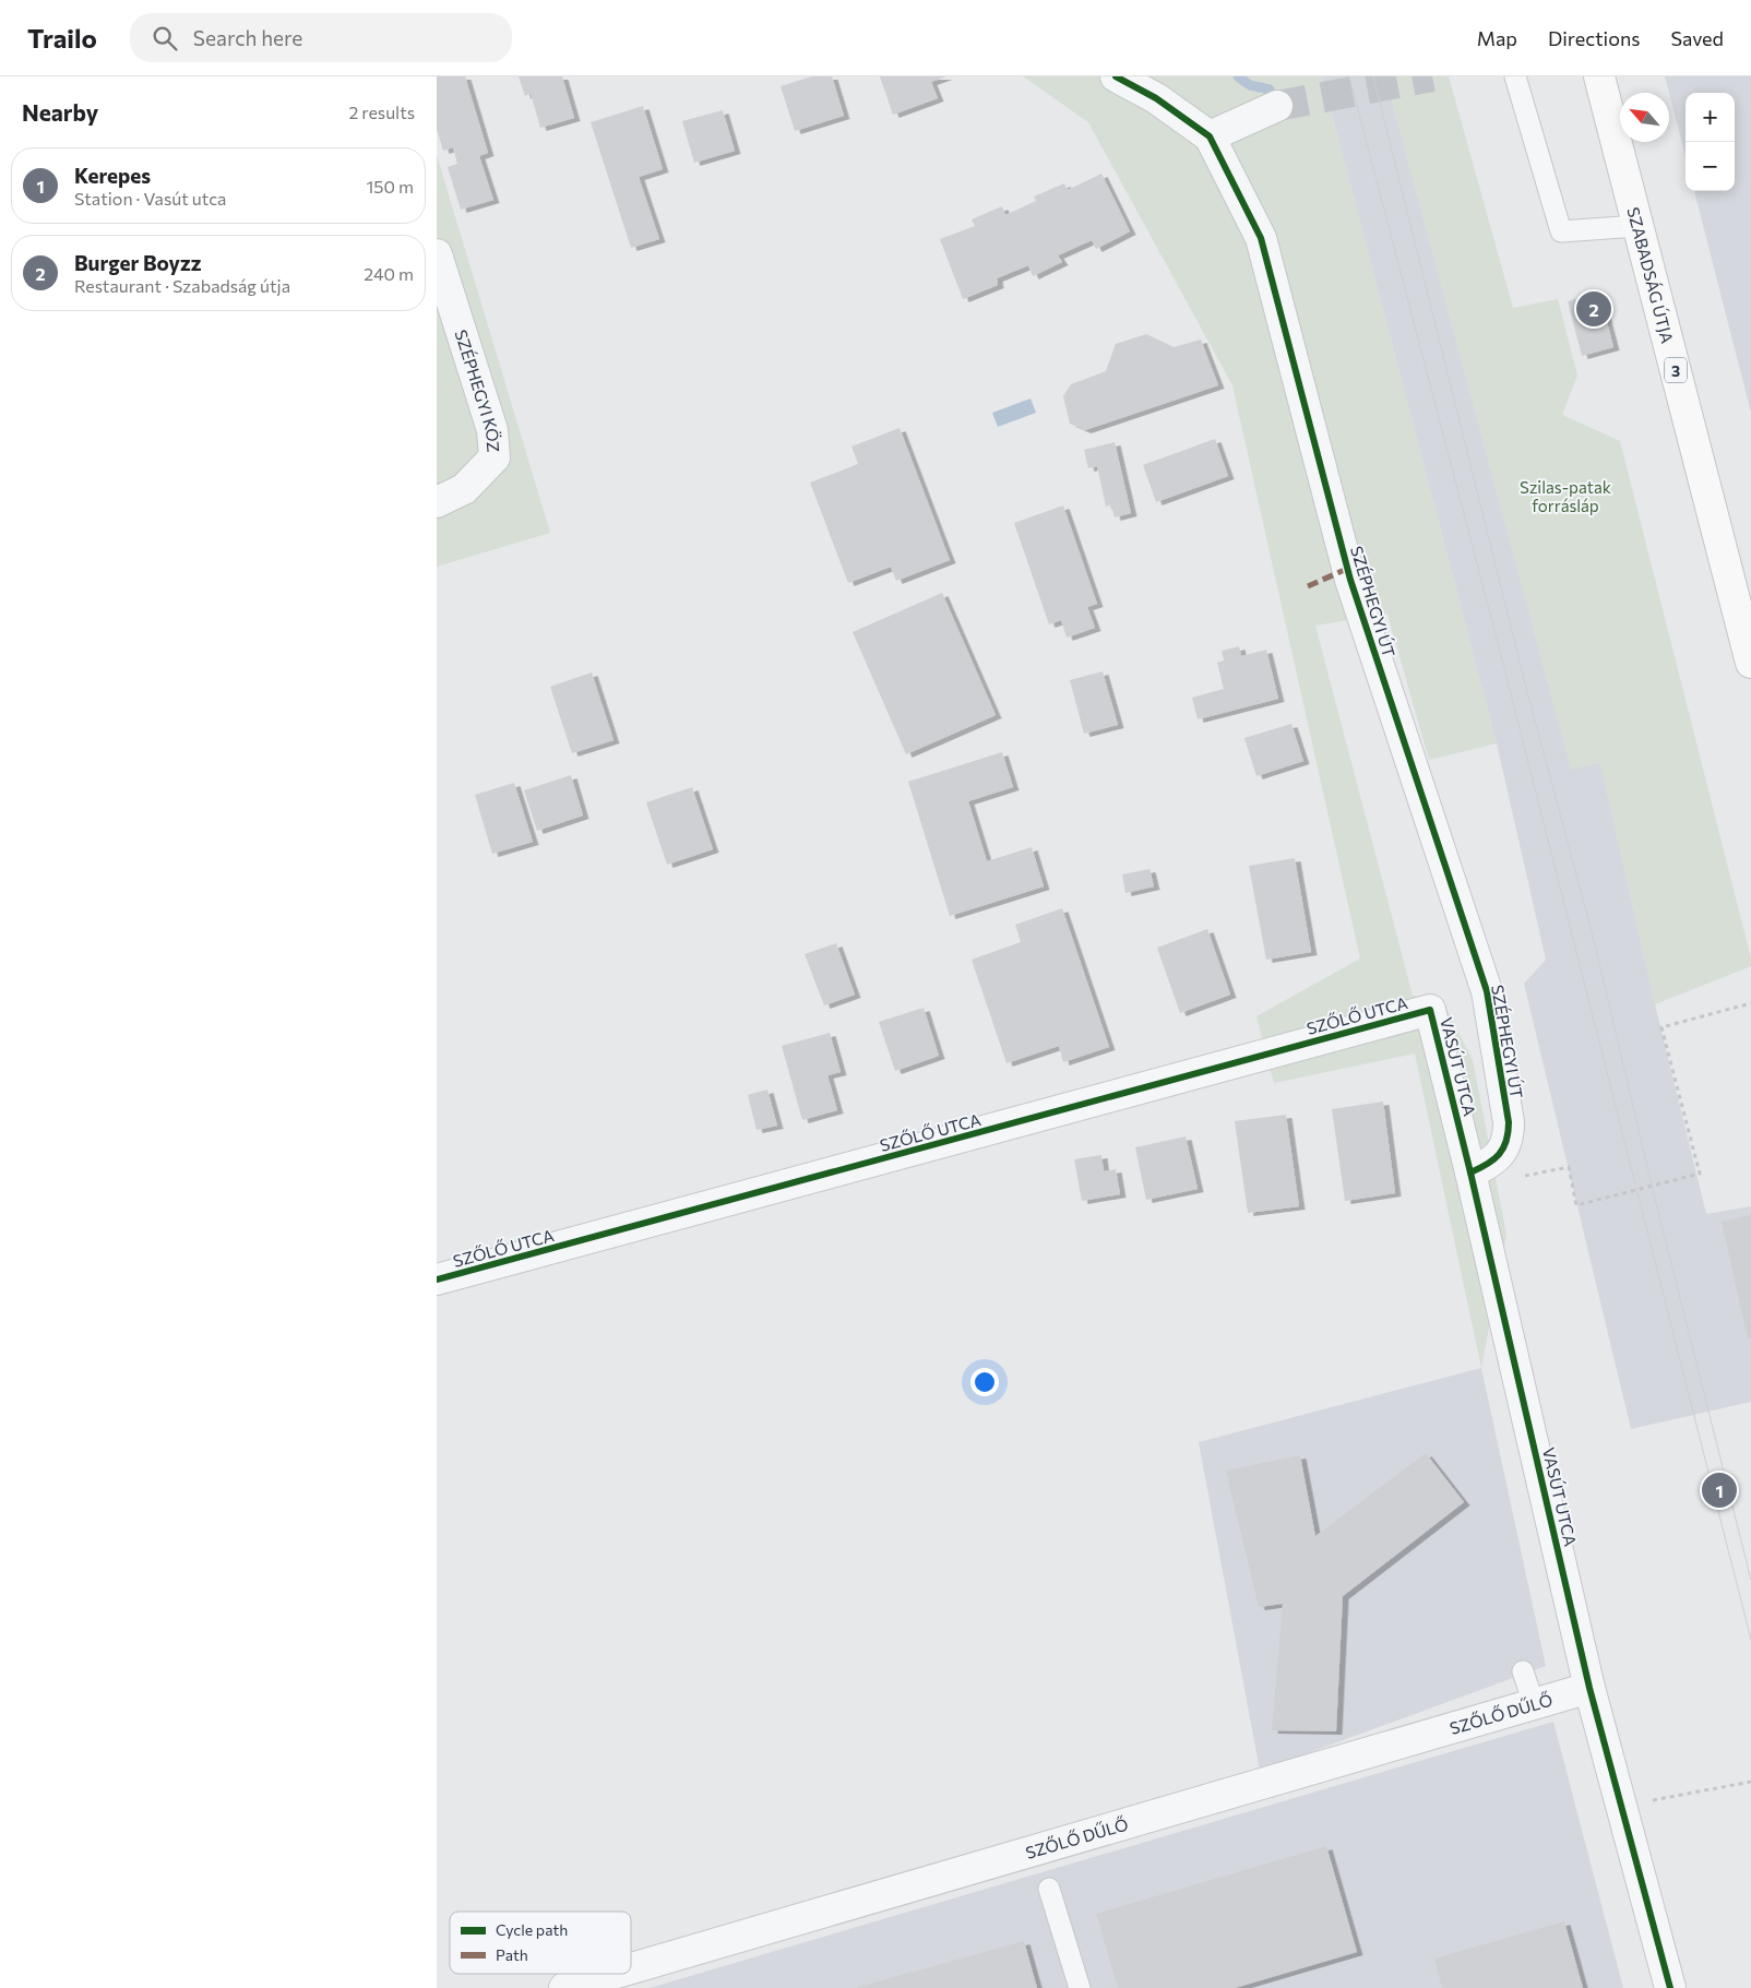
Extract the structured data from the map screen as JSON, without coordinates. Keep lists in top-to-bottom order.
{
  "streets": {
    "main road": ["SZABADSÁG ÚTJA", "3"],
    "street": [
      "SZÉPHEGYI KÖZ",
      "SZÉPHEGYI ÚT",
      "SZŐLŐ UTCA",
      "VASÚT UTCA",
      "SZŐLŐ DŰLŐ"
    ]
  },
  "crossings": [
    ["SZÉPHEGYI ÚT", "VASÚT UTCA"],
    ["SZŐLŐ UTCA", "VASÚT UTCA"],
    ["VASÚT UTCA", "SZŐLŐ DŰLŐ"]
  ],
  "parks": ["Szilas-patak forrásláp"],
  "legend": ["Cycle path", "Path"],
  "north": "top left",
  "page": {
    "header": "Trailo",
    "search": "Search here",
    "nav": ["Map", "Directions", "Saved"],
    "heading": ["Nearby", "2 results"],
    "map_buttons": ["+", "−"],
    "list": [
      {
        "mark": "1",
        "name": "Kerepes",
        "note": "Station · Vasút utca",
        "value": "150 m"
      },
      {
        "mark": "2",
        "name": "Burger Boyzz",
        "note": "Restaurant · Szabadság útja",
        "value": "240 m"
      }
    ],
    "pins": ["2", "1"]
  }
}
